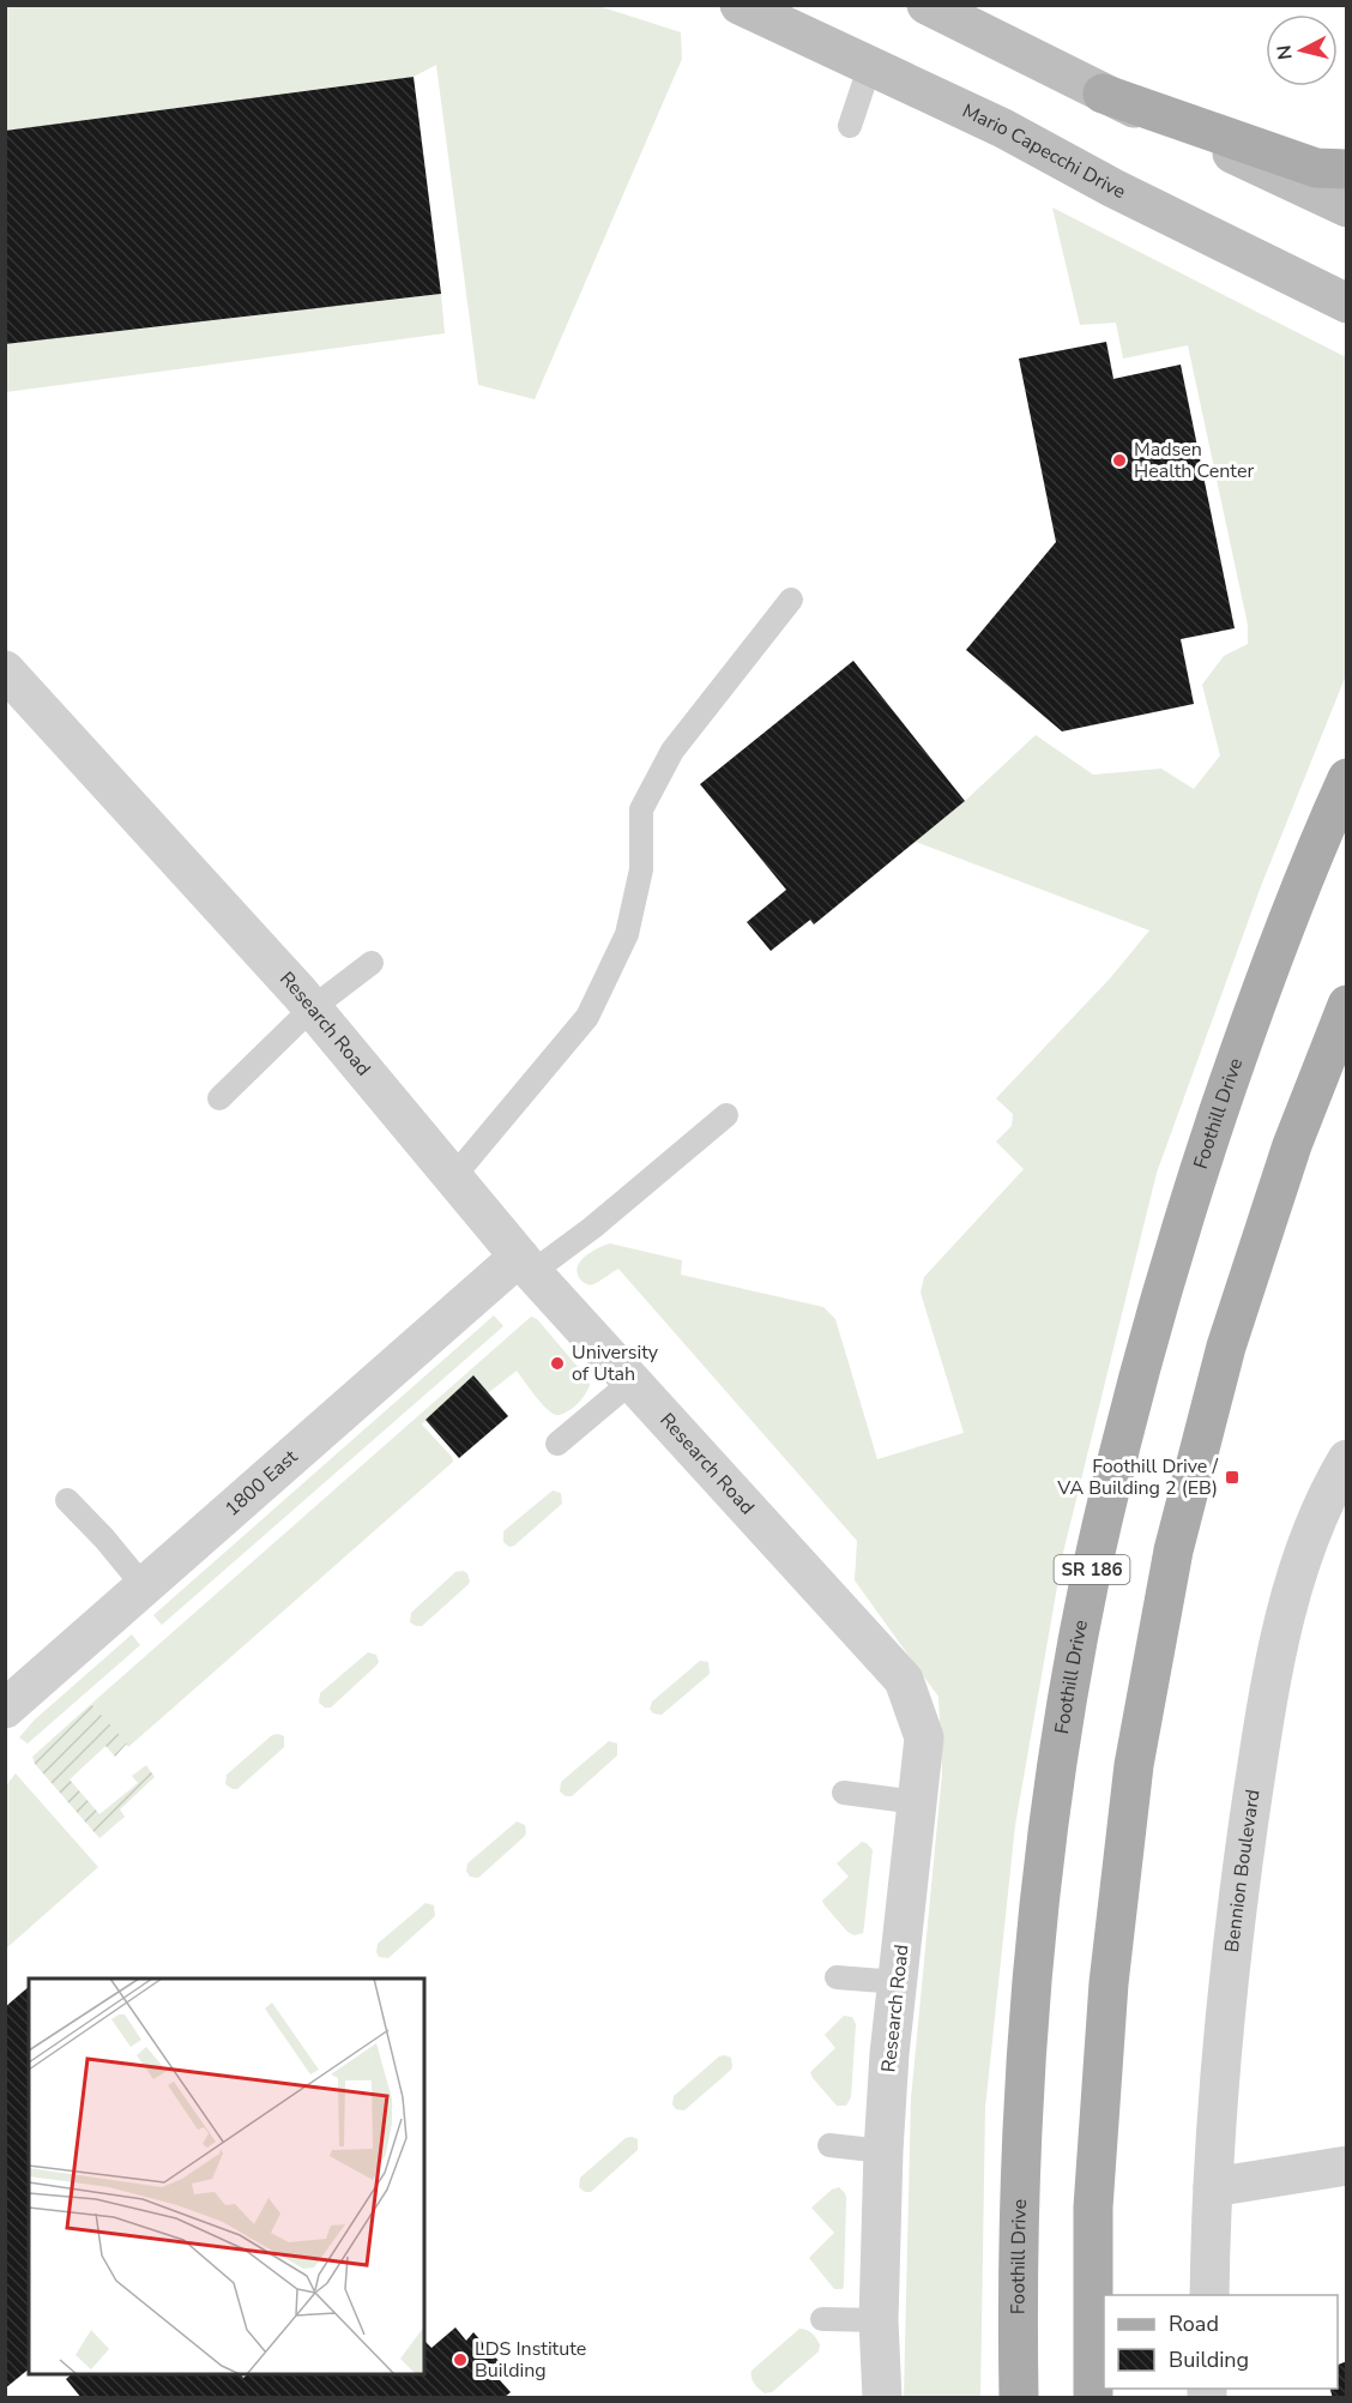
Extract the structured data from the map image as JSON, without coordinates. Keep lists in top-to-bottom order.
{
  "streets": {
    "main road": ["Mario Capecchi Drive", "Foothill Drive", "SR 186"],
    "street": ["Research Road", "1800 East", "Bennion Boulevard"]
  },
  "crossings": [
    ["Research Road", "1800 East"]
  ],
  "places": {
    "other": ["Madsen Health Center", "University of Utah", "LDS Institute Building"],
    "transit": ["Foothill Drive / VA Building 2 (EB)"]
  },
  "legend": ["Road", "Building"],
  "north": "left"
}
